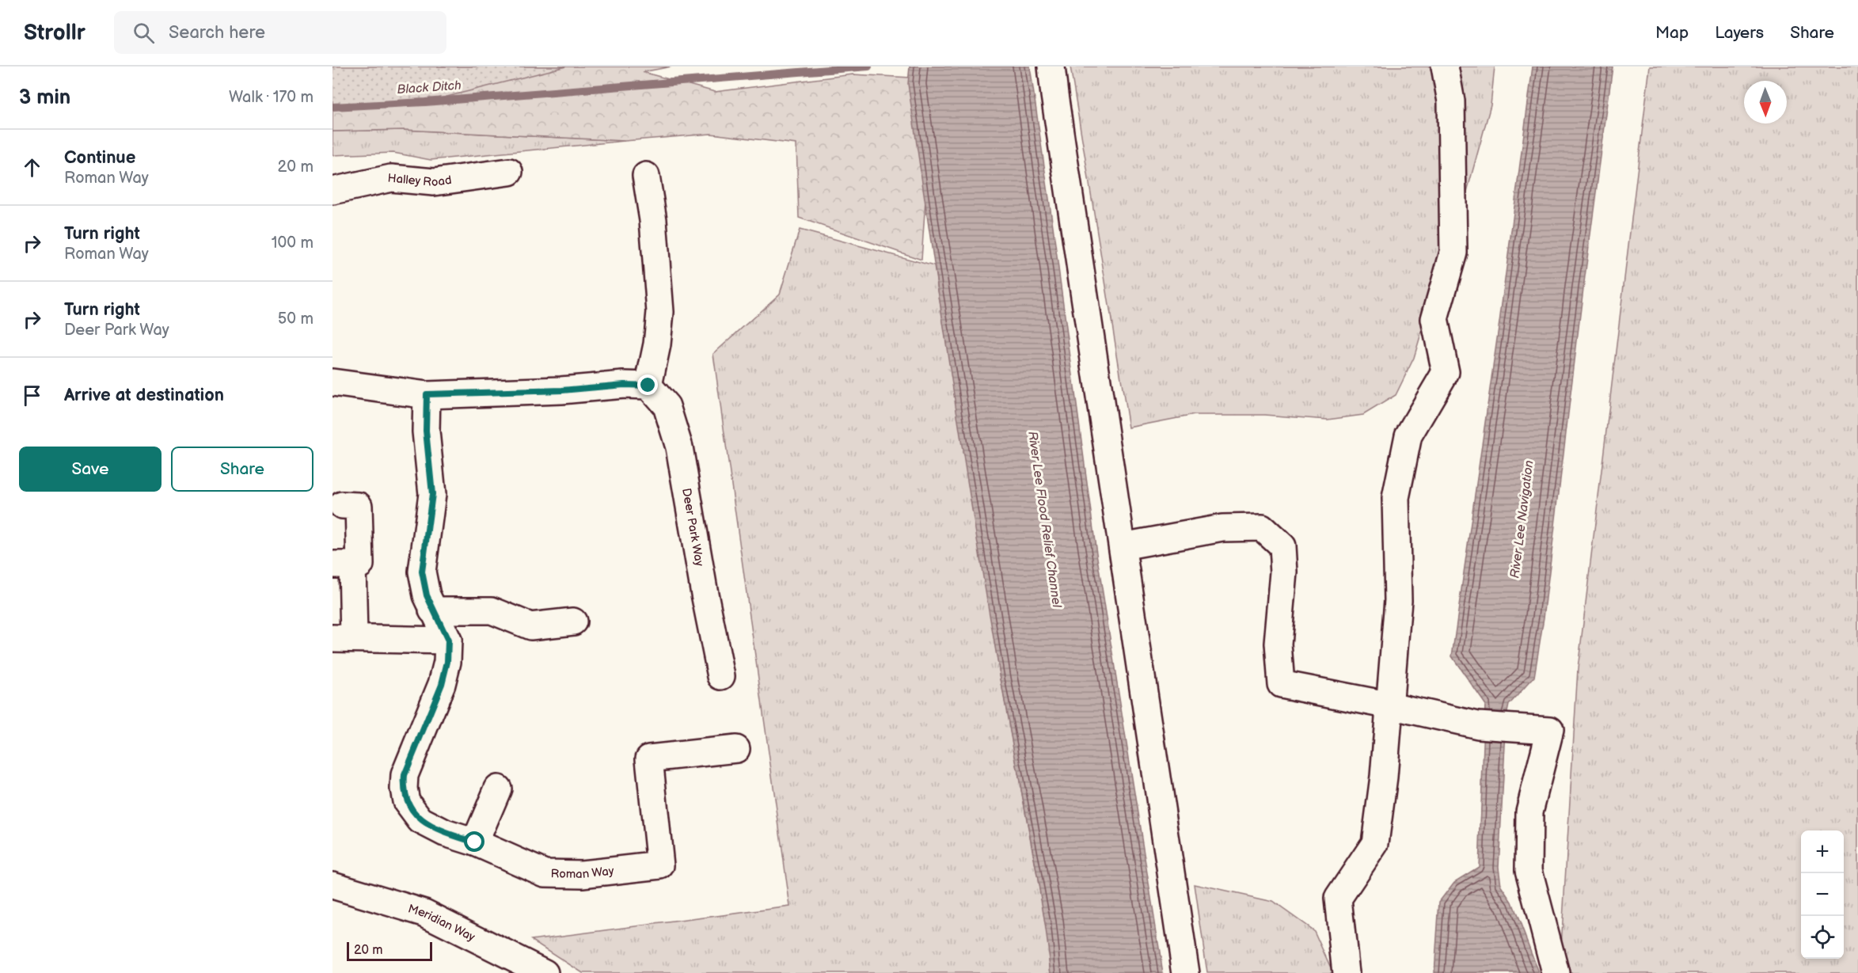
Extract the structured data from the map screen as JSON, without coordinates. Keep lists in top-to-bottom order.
{
  "streets": {
    "street": [
      "Halley Road",
      "Deer Park Way",
      "Roman Way",
      "Meridian Way"
    ]
  },
  "water": ["Black Ditch", "River Lee Flood Relief Channel", "River Lee Navigation"],
  "scale_bar": "20 m",
  "north": "bottom",
  "page": {
    "header": "Strollr",
    "search": "Search here",
    "nav": ["Map", "Layers", "Share"],
    "heading": ["3 min", "Walk · 170 m"],
    "list": [
      ["Continue", "Roman Way", "20 m"],
      ["Turn right", "Roman Way", "100 m"],
      ["Turn right", "Deer Park Way", "50 m"],
      "Arrive at destination"
    ],
    "buttons": ["Save", "Share"],
    "map_buttons": ["+", "−"],
    "scale": "20 m"
  }
}
